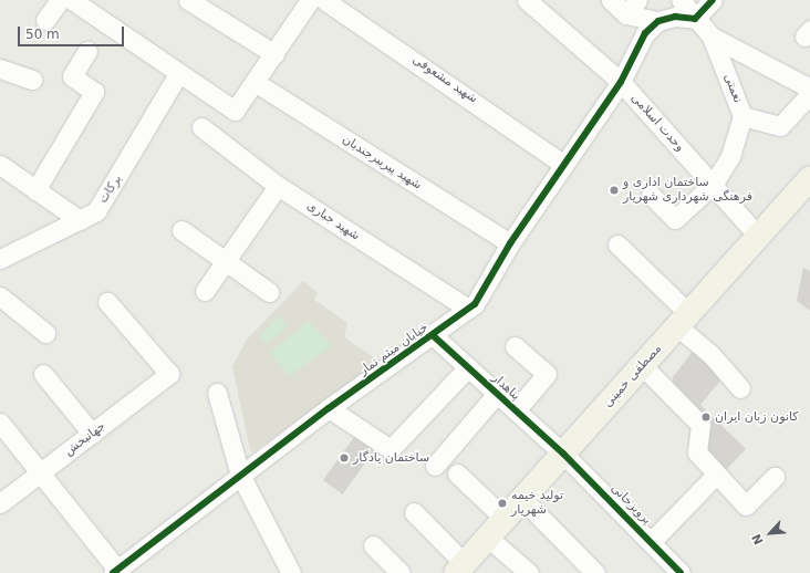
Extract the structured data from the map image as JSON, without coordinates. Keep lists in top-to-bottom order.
{
  "streets": {
    "main road": ["مصطفی خمینی"],
    "street": [
      "شهید مشعوفی",
      "نعمتی",
      "وحدت اسلامی",
      "شهید پیربیرجندیان",
      "برکات",
      "شهید جباری",
      "خیابان میثم تمار",
      "پناهدار",
      "جهانبخش",
      "پرویزخانی"
    ]
  },
  "crossings": [
    ["شهید مشعوفی", "خیابان میثم تمار"],
    ["نعمتی", "وحدت اسلامی"],
    ["وحدت اسلامی", "خیابان میثم تمار"],
    ["وحدت اسلامی", "مصطفی خمینی"],
    ["شهید پیربیرجندیان", "خیابان میثم تمار"],
    ["شهید جباری", "خیابان میثم تمار"],
    ["خیابان میثم تمار", "پناهدار"],
    ["مصطفی خمینی", "پناهدار"],
    ["مصطفی خمینی", "پرویزخانی"],
    ["پناهدار", "پرویزخانی"]
  ],
  "places": [
    "ساختمان اداری و فرهنگی شهرداری شهریار",
    "کانون زبان ایران",
    "ساختمان یادگار",
    "تولید خیمه شهریار"
  ],
  "scale_bar": "50 m",
  "north": "bottom left"
}
